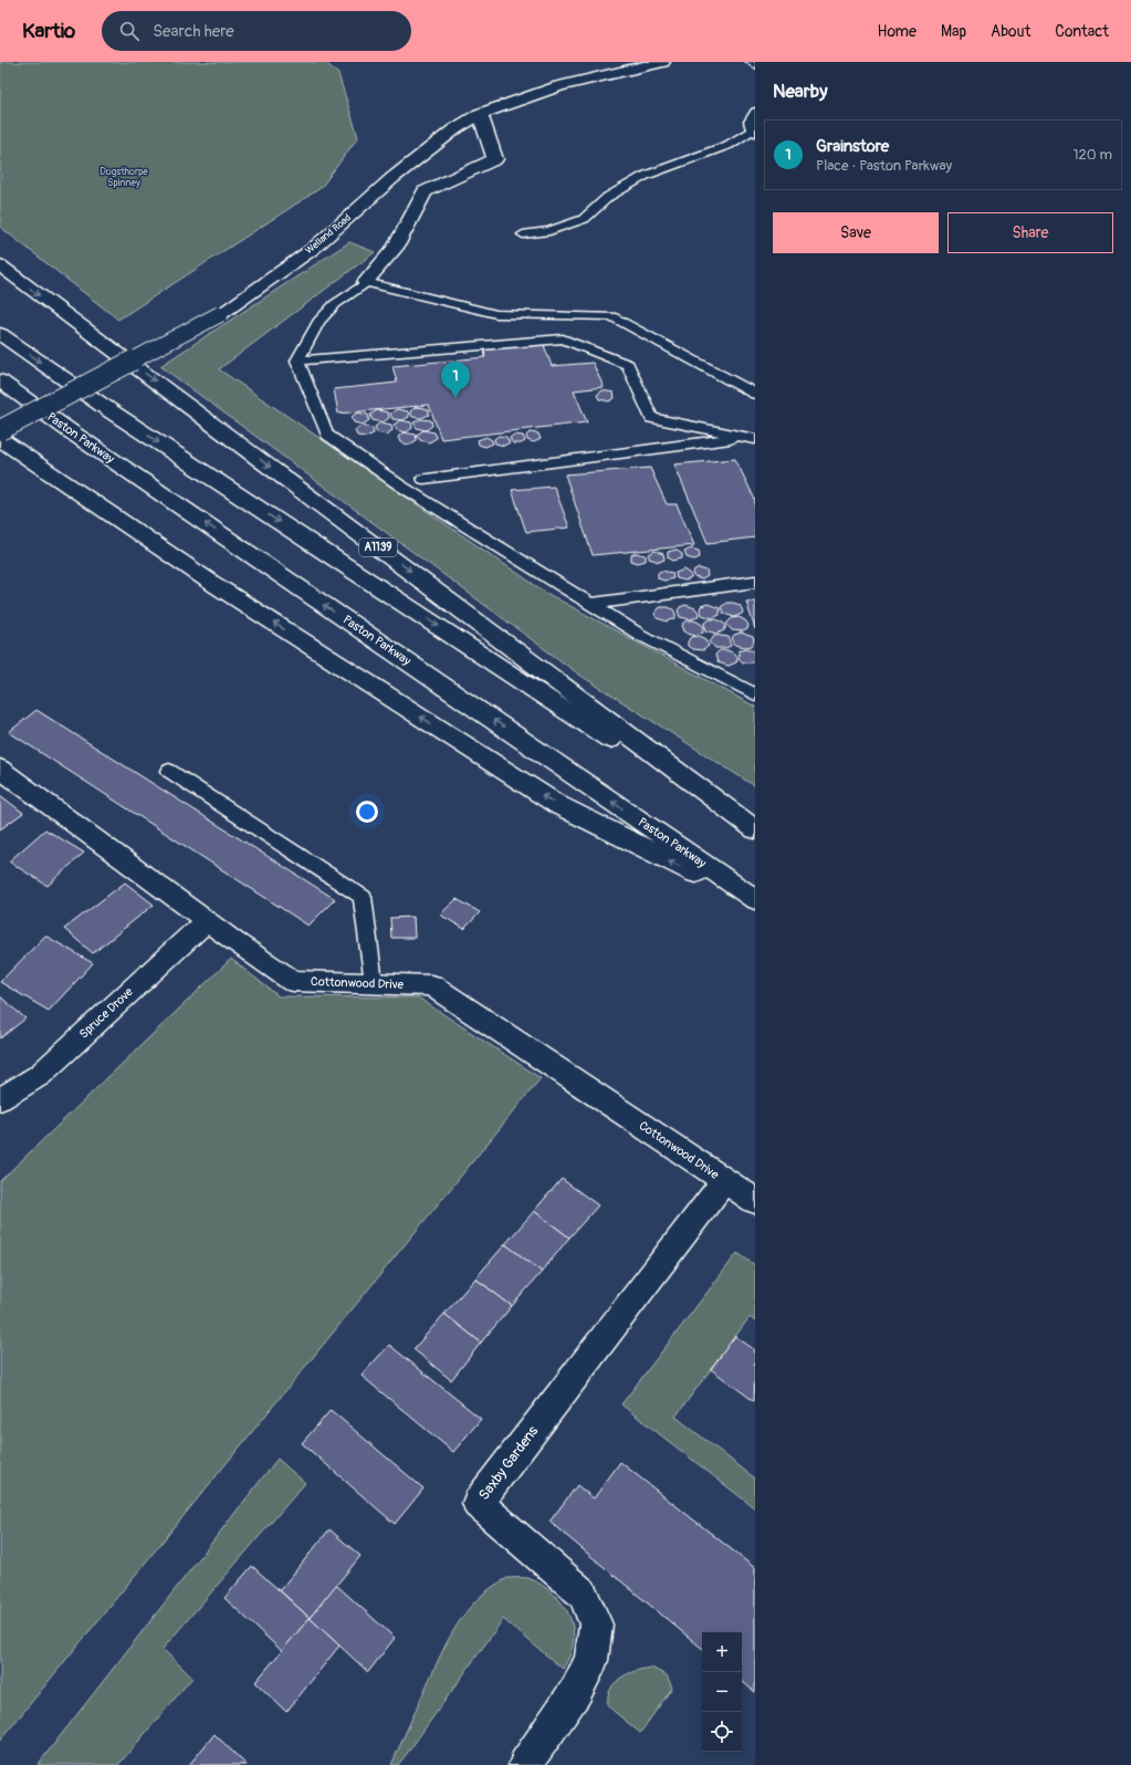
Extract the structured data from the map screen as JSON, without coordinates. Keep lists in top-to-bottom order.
{
  "streets": {
    "main road": [
      "Welland Road",
      "Paston Parkway",
      "A1139",
      "Cottonwood Drive",
      "Spruce Drove",
      "Saxby Gardens"
    ]
  },
  "crossings": [
    ["Cottonwood Drive", "Spruce Drove"],
    ["Cottonwood Drive", "Saxby Gardens"]
  ],
  "parks": ["Dogsthorpe Spinney"],
  "page": {
    "header": "Kartio",
    "search": "Search here",
    "nav": [
      "Home",
      "Map",
      "About",
      "Contact"
    ],
    "heading": "Nearby",
    "list": [
      {
        "mark": "1",
        "name": "Grainstore",
        "note": "Place · Paston Parkway",
        "value": "120 m"
      }
    ],
    "buttons": ["Save", "Share"],
    "pins": "1",
    "map_buttons": ["+", "−"]
  }
}
